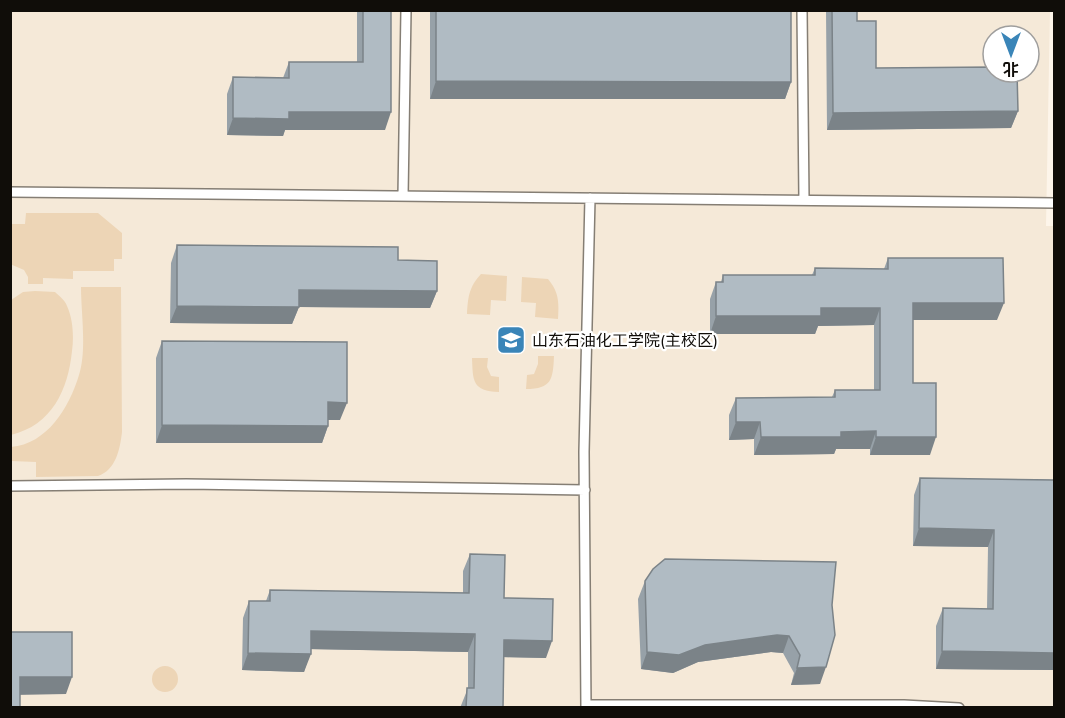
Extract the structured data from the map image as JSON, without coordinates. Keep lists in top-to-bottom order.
{
  "places": {
    "school or university": ["山东石油化工学院(主校区)"]
  },
  "north": "bottom"
}
